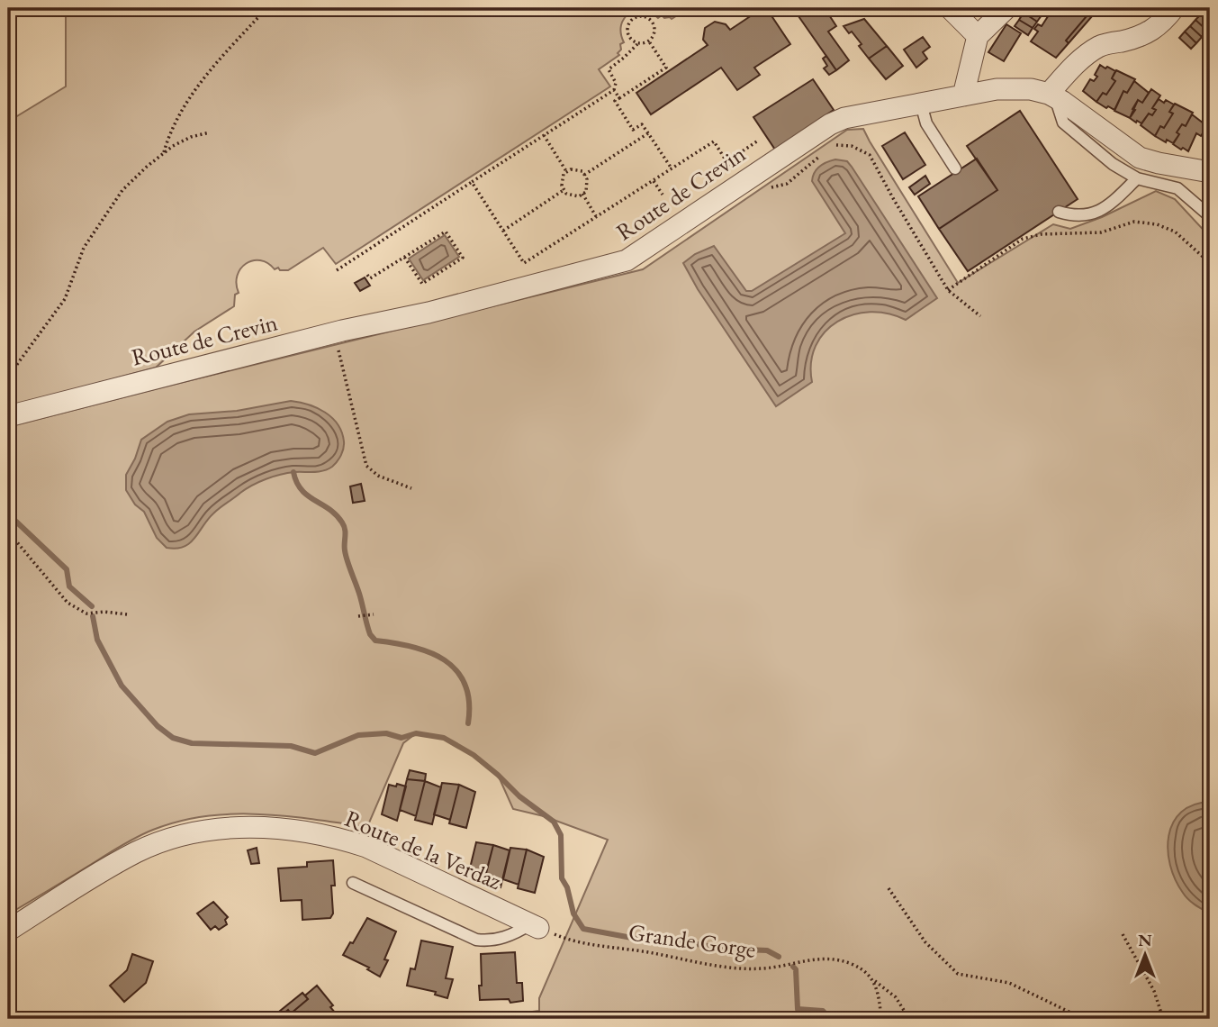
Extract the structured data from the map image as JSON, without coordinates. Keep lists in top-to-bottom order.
{
  "streets": {
    "street": ["Route de Crevin", "Route de la Verdaz"],
    "path": ["Grande Gorge"]
  },
  "crossings": [
    ["Route de la Verdaz", "Grande Gorge"]
  ],
  "north": "top"
}
